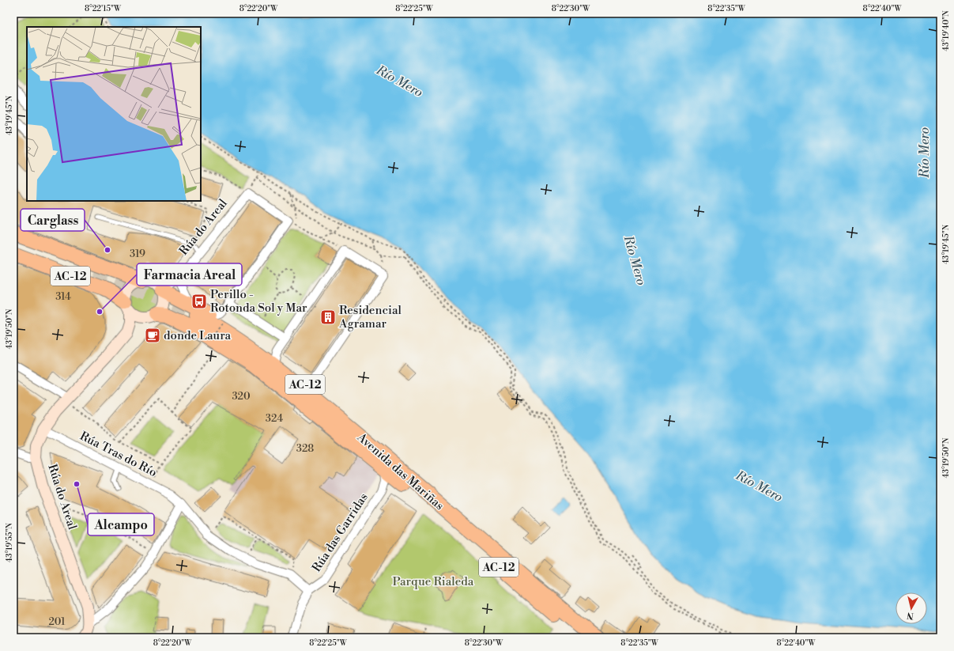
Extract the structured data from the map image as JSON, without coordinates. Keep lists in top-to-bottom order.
{
  "streets": {
    "highway": ["AC-12", "Avenida das Mariñas"],
    "street": ["Rúa do Areal", "Rúa Tras do Río", "Rúa das Garridas"]
  },
  "crossings": [
    ["Rúa do Areal", "AC-12"],
    ["Rúa do Areal", "Rúa Tras do Río"],
    ["AC-12", "Avenida das Mariñas"],
    ["AC-12", "Rúa das Garridas"],
    ["Rúa Tras do Río", "Rúa das Garridas"]
  ],
  "water": ["Río Mero"],
  "parks": ["Parque Rialeda"],
  "places": {
    "other": ["Carglass", "Farmacia Areal", "Alcampo"],
    "bus stop": ["Perillo - Rotonda Sol y Mar"],
    "building": ["Residencial Agramar"],
    "cafe": ["donde Laura"]
  },
  "house_numbers": [
    "319",
    "314",
    "320",
    "324",
    "328",
    "201"
  ],
  "north": "bottom",
  "coordinates": [
    "8°22'15\"W",
    "8°22'20\"W",
    "8°22'25\"W",
    "8°22'30\"W",
    "8°22'35\"W",
    "8°22'40\"W",
    "43°19'40\"N",
    "43°19'45\"N",
    "43°19'50\"N",
    "43°19'55\"N"
  ]
}
